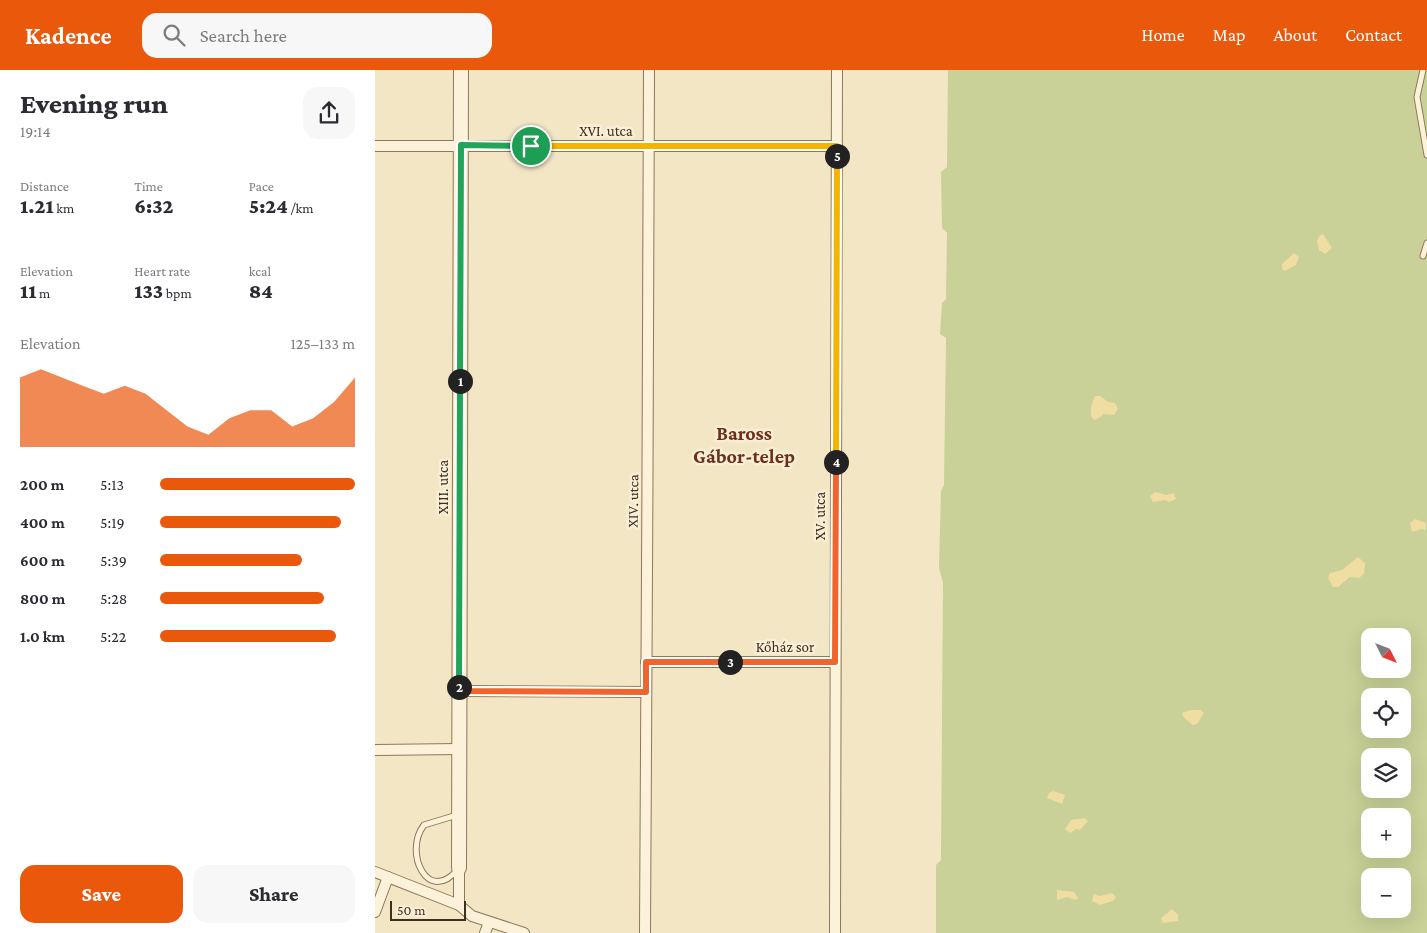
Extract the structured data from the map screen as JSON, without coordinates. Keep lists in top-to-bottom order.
{
  "streets": {
    "street": [
      "XVI. utca",
      "XIII. utca",
      "XIV. utca",
      "XV. utca",
      "Kőház sor"
    ]
  },
  "crossings": [
    ["XVI. utca", "XIII. utca"],
    ["XVI. utca", "XIV. utca"],
    ["XVI. utca", "XV. utca"],
    ["XIV. utca", "Kőház sor"],
    ["XV. utca", "Kőház sor"]
  ],
  "districts": ["Baross Gábor-telep"],
  "scale_bar": "50 m",
  "north": "bottom right",
  "page": {
    "header": "Kadence",
    "search": "Search here",
    "nav": [
      "Home",
      "Map",
      "About",
      "Contact"
    ],
    "heading": ["Evening run", "19:14"],
    "pins": [
      "5",
      "1",
      "4",
      "3",
      "2"
    ],
    "stats": [
      ["Distance", "1.21 km"],
      ["Time", "6:32"],
      ["Pace", "5:24 /km"],
      ["Elevation", "11 m"],
      ["Heart rate", "133 bpm"],
      ["kcal", "84"]
    ],
    "chart": ["Elevation", "125–133 m"],
    "list": [
      {
        "name": "200 m",
        "note": "5:13"
      },
      {
        "name": "400 m",
        "note": "5:19"
      },
      {
        "name": "600 m",
        "note": "5:39"
      },
      {
        "name": "800 m",
        "note": "5:28"
      },
      {
        "name": "1.0 km",
        "note": "5:22"
      }
    ],
    "map_buttons": ["+", "−"],
    "buttons": ["Save", "Share"],
    "scale": "50 m"
  }
}
